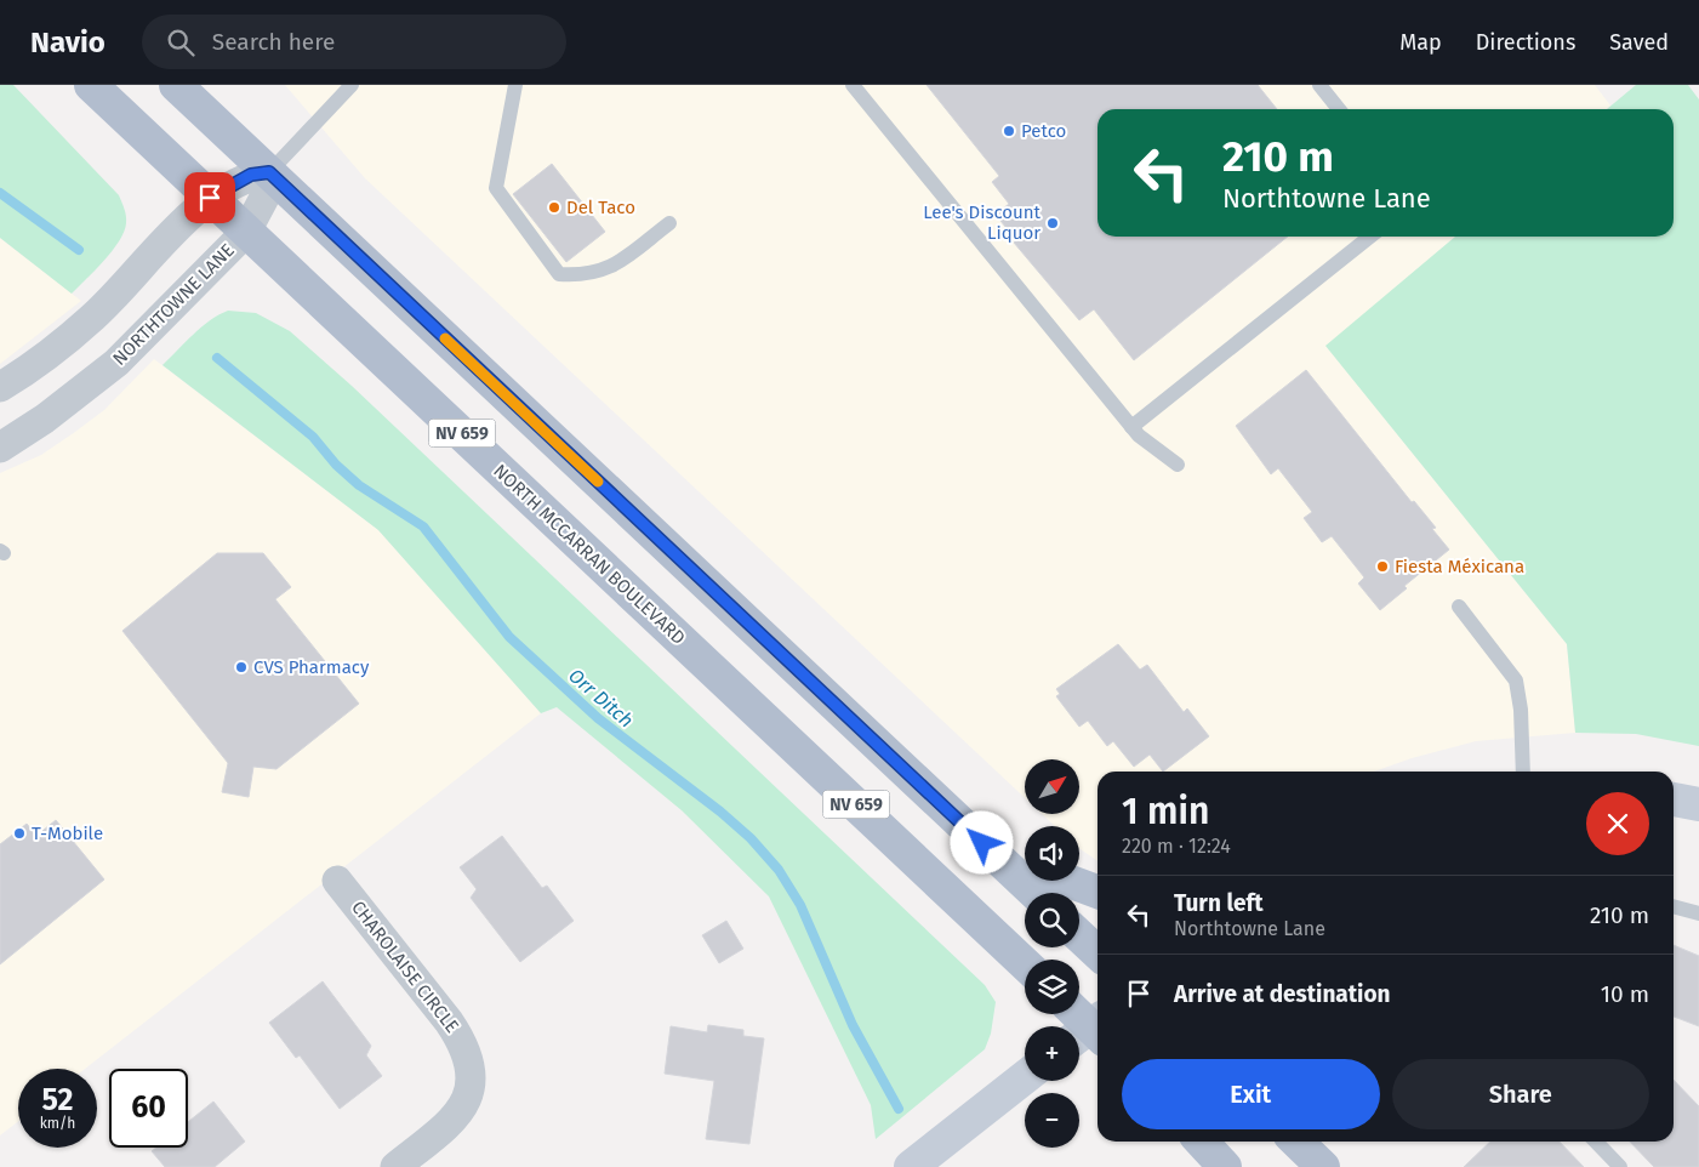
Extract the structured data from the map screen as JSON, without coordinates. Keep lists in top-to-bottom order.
{
  "streets": {
    "main road": ["NV 659", "NORTH MCCARRAN BOULEVARD"],
    "street": ["NORTHTOWNE LANE", "CHAROLAISE CIRCLE"]
  },
  "crossings": [
    ["NORTHTOWNE LANE", "NV 659"],
    ["NORTHTOWNE LANE", "NORTH MCCARRAN BOULEVARD"]
  ],
  "water": ["Orr Ditch"],
  "places": [
    "Petco",
    "Del Taco",
    "Lee's Discount Liquor",
    "Fiesta Méxicana",
    "CVS Pharmacy",
    "T-Mobile"
  ],
  "north": "top right",
  "page": {
    "header": "Navio",
    "search": "Search here",
    "nav": ["Map", "Directions", "Saved"],
    "turn": ["210 m", "Northtowne Lane"],
    "map_buttons": ["+", "−"],
    "heading": ["1 min", "220 m · 12:24"],
    "list": [
      {
        "name": "Turn left",
        "note": "Northtowne Lane",
        "value": "210 m"
      },
      {
        "name": "Arrive at destination",
        "value": "10 m"
      }
    ],
    "buttons": ["Exit", "Share"],
    "speed": "52 km/h",
    "limit": "60"
  }
}
